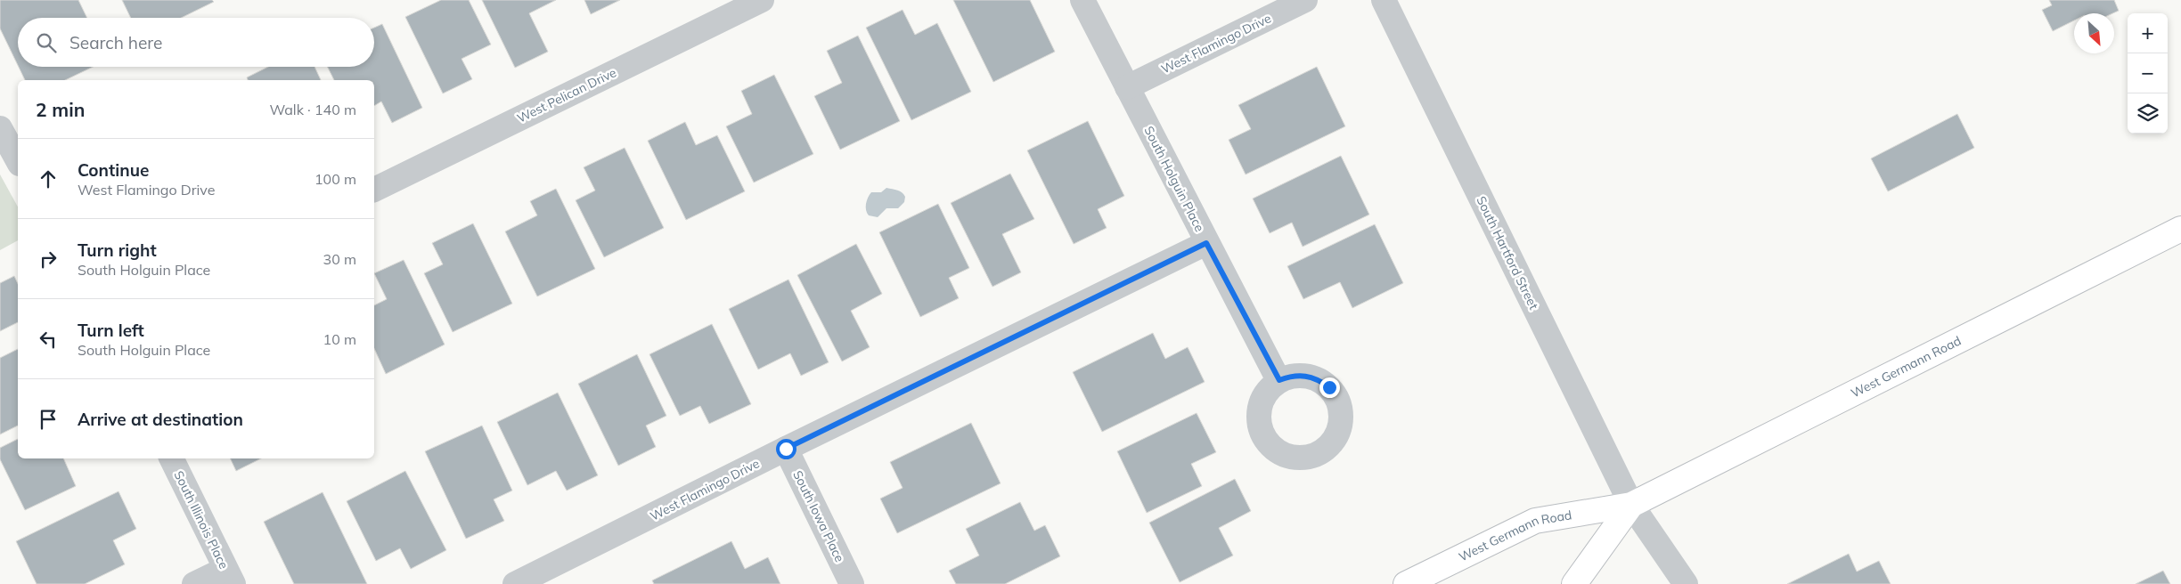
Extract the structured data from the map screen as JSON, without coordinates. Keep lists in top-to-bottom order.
{
  "streets": {
    "main road": ["West Germann Road"],
    "street": [
      "West Flamingo Drive",
      "West Pelican Drive",
      "South Holguin Place",
      "South Hartford Street",
      "South Iowa Place",
      "South Illinois Place"
    ]
  },
  "crossings": [
    ["West Flamingo Drive", "South Holguin Place"],
    ["West Flamingo Drive", "South Iowa Place"],
    ["South Hartford Street", "West Germann Road"]
  ],
  "north": "bottom right",
  "page": {
    "map_buttons": ["+", "−"],
    "search": "Search here",
    "heading": ["2 min", "Walk · 140 m"],
    "list": [
      ["Continue", "West Flamingo Drive", "100 m"],
      ["Turn right", "South Holguin Place", "30 m"],
      ["Turn left", "South Holguin Place", "10 m"],
      "Arrive at destination"
    ]
  }
}
